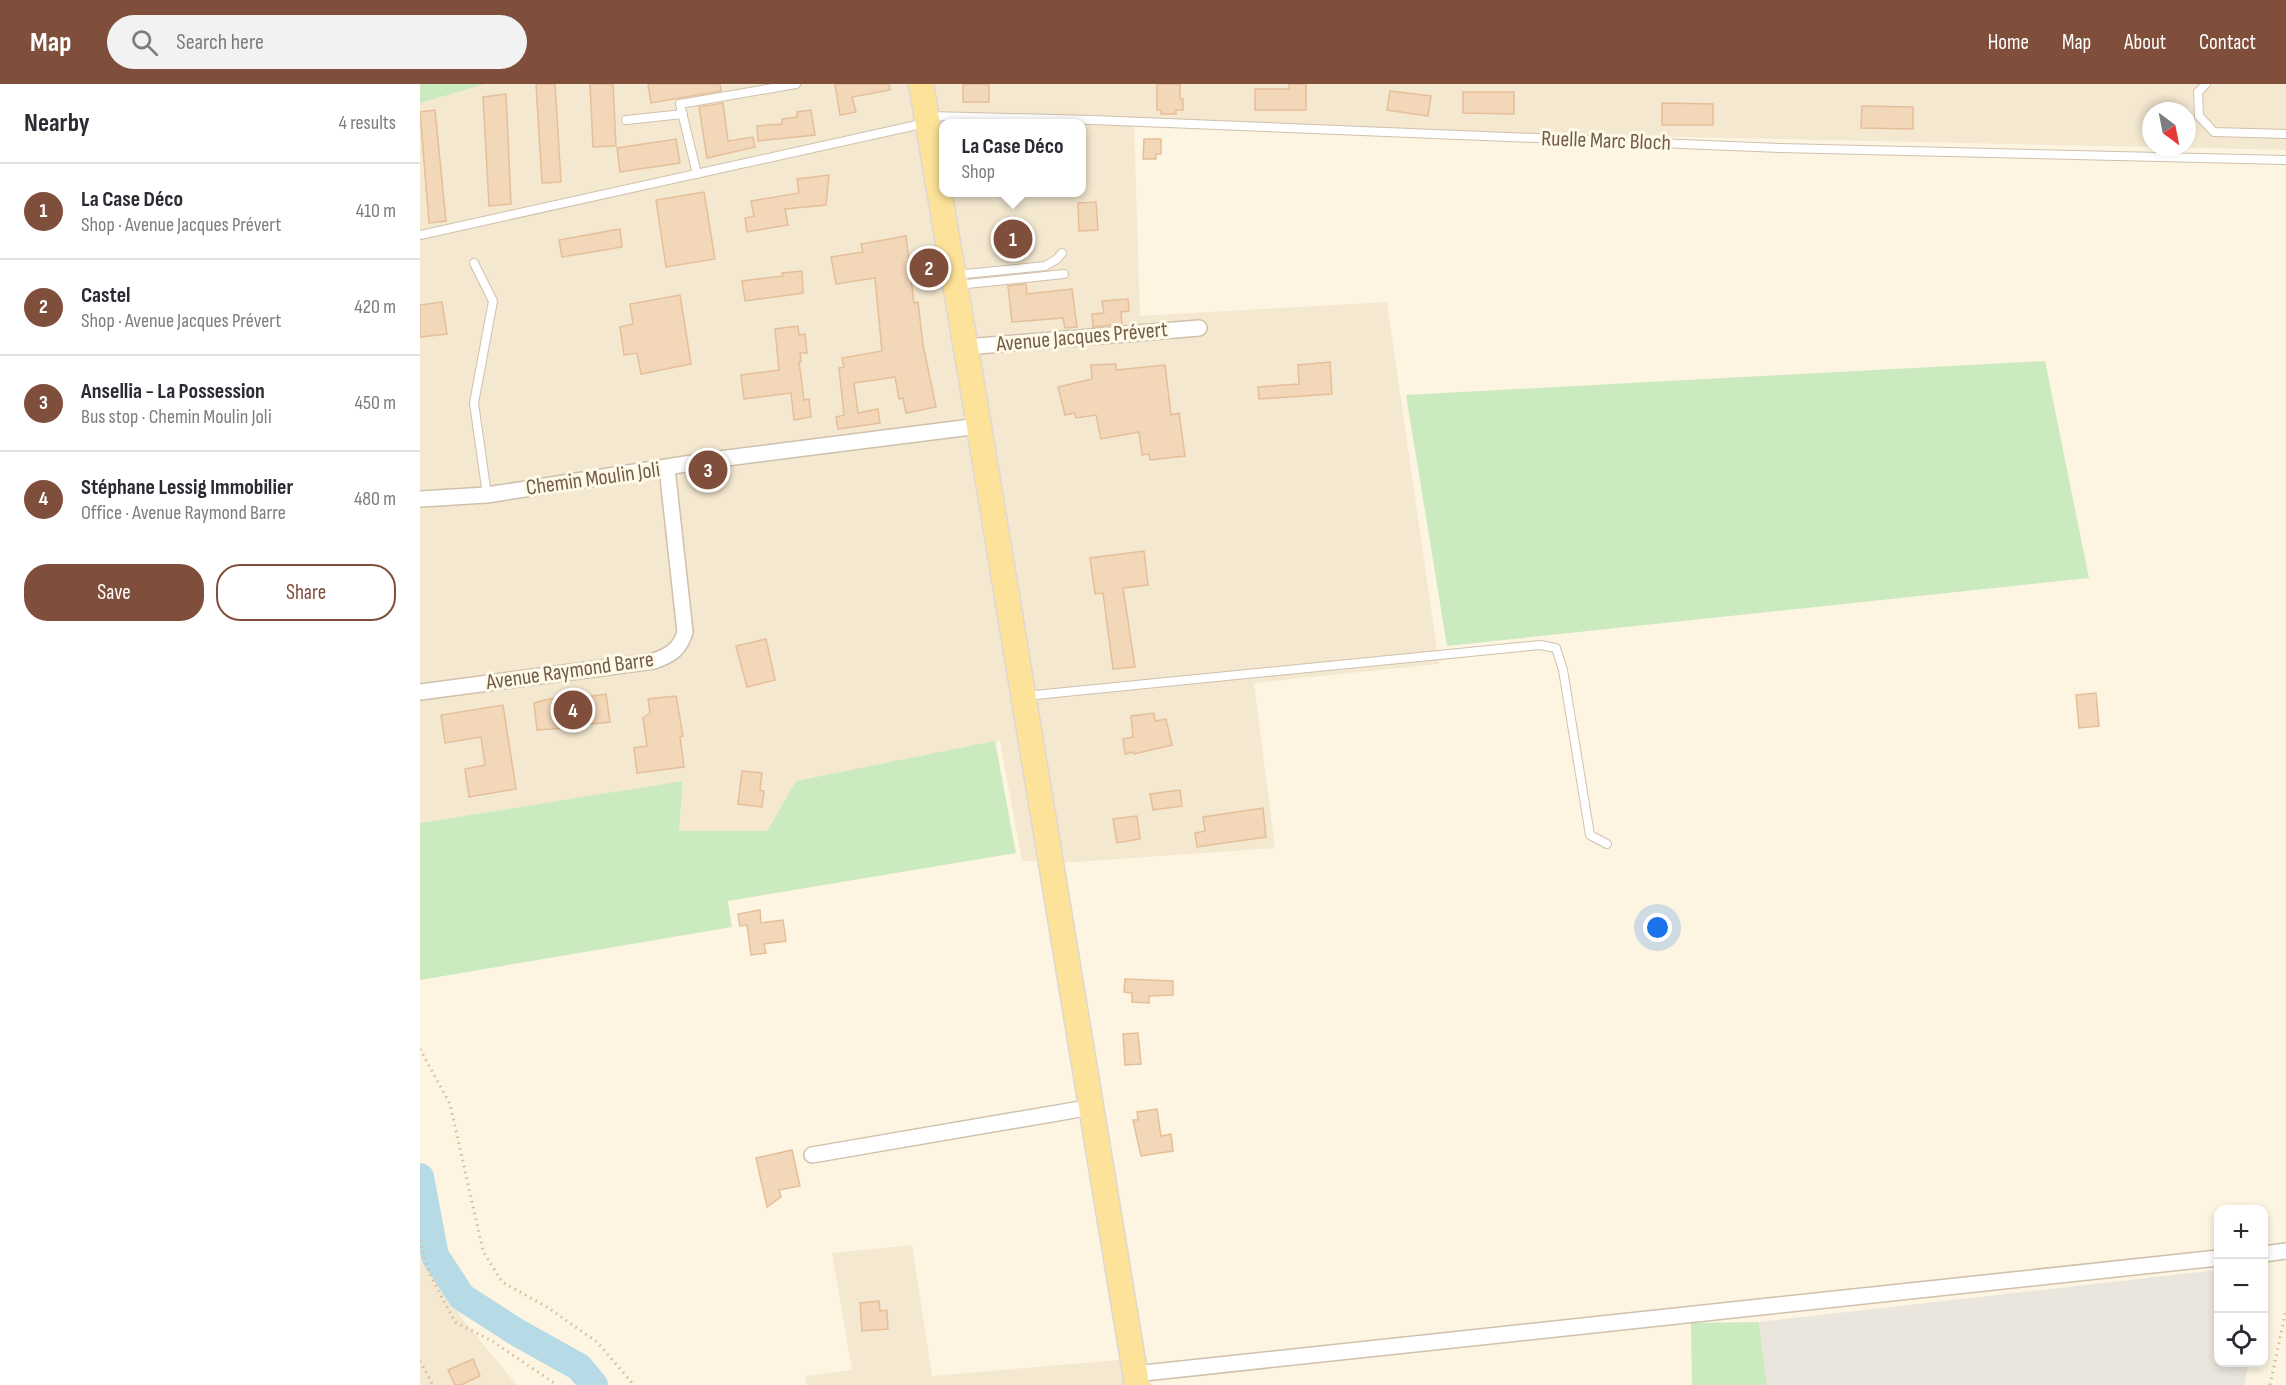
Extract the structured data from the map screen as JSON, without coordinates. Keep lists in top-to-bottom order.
{
  "streets": {
    "street": ["Avenue Jacques Prévert", "Chemin Moulin Joli", "Avenue Raymond Barre"],
    "lane": ["Ruelle Marc Bloch"]
  },
  "crossings": [
    ["Chemin Moulin Joli", "Avenue Raymond Barre"]
  ],
  "north": "bottom right",
  "page": {
    "header": "Map",
    "search": "Search here",
    "nav": [
      "Home",
      "Map",
      "About",
      "Contact"
    ],
    "heading": ["Nearby", "4 results"],
    "popup": ["La Case Déco", "Shop"],
    "list": [
      {
        "mark": "1",
        "name": "La Case Déco",
        "note": "Shop · Avenue Jacques Prévert",
        "value": "410 m"
      },
      {
        "mark": "2",
        "name": "Castel",
        "note": "Shop · Avenue Jacques Prévert",
        "value": "420 m"
      },
      {
        "mark": "3",
        "name": "Ansellia - La Possession",
        "note": "Bus stop · Chemin Moulin Joli",
        "value": "450 m"
      },
      {
        "mark": "4",
        "name": "Stéphane Lessig Immobilier",
        "note": "Office · Avenue Raymond Barre",
        "value": "480 m"
      }
    ],
    "pins": [
      "1",
      "2",
      "3",
      "4"
    ],
    "buttons": ["Save", "Share"],
    "map_buttons": ["+", "−"]
  }
}
